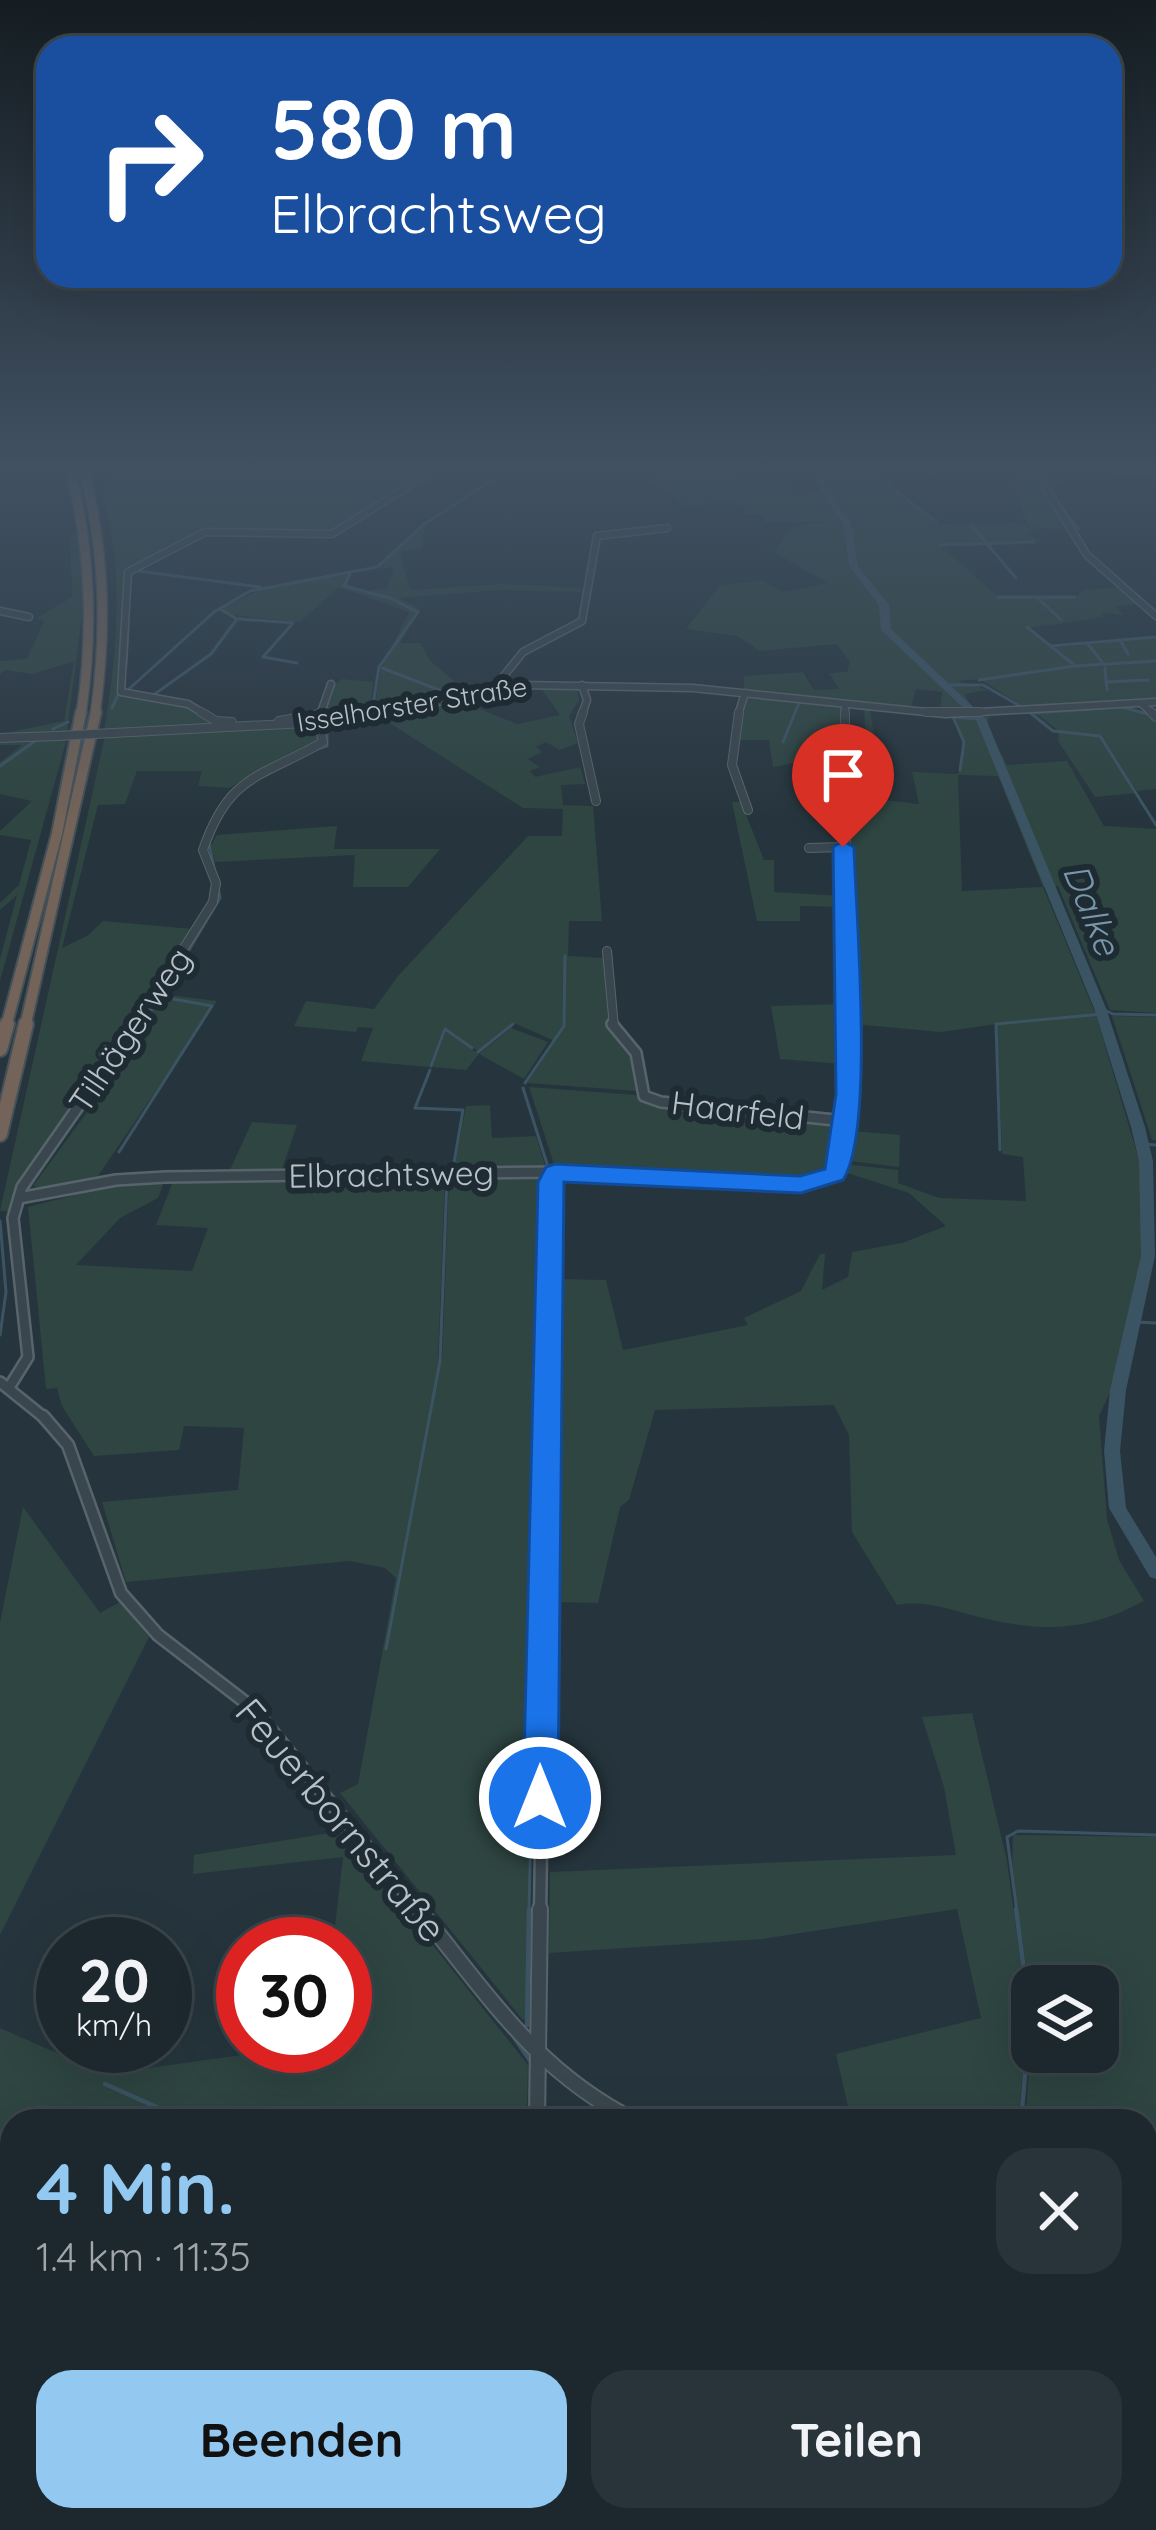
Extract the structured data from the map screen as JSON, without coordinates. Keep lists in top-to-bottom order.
{
  "streets": {
    "street": [
      "Isselhorster Straße",
      "Tilhägerweg",
      "Haarfeld",
      "Elbrachtsweg",
      "Feuerbornstraße"
    ]
  },
  "crossings": [
    ["Isselhorster Straße", "Tilhägerweg"],
    ["Tilhägerweg", "Elbrachtsweg"],
    ["Haarfeld", "Elbrachtsweg"]
  ],
  "water": ["Dalke"],
  "page": {
    "turn": ["580 m", "Elbrachtsweg"],
    "speed": "20 km/h",
    "limit": "30",
    "heading": ["4 Min.", "1.4 km · 11:35"],
    "buttons": ["Beenden", "Teilen"]
  }
}
